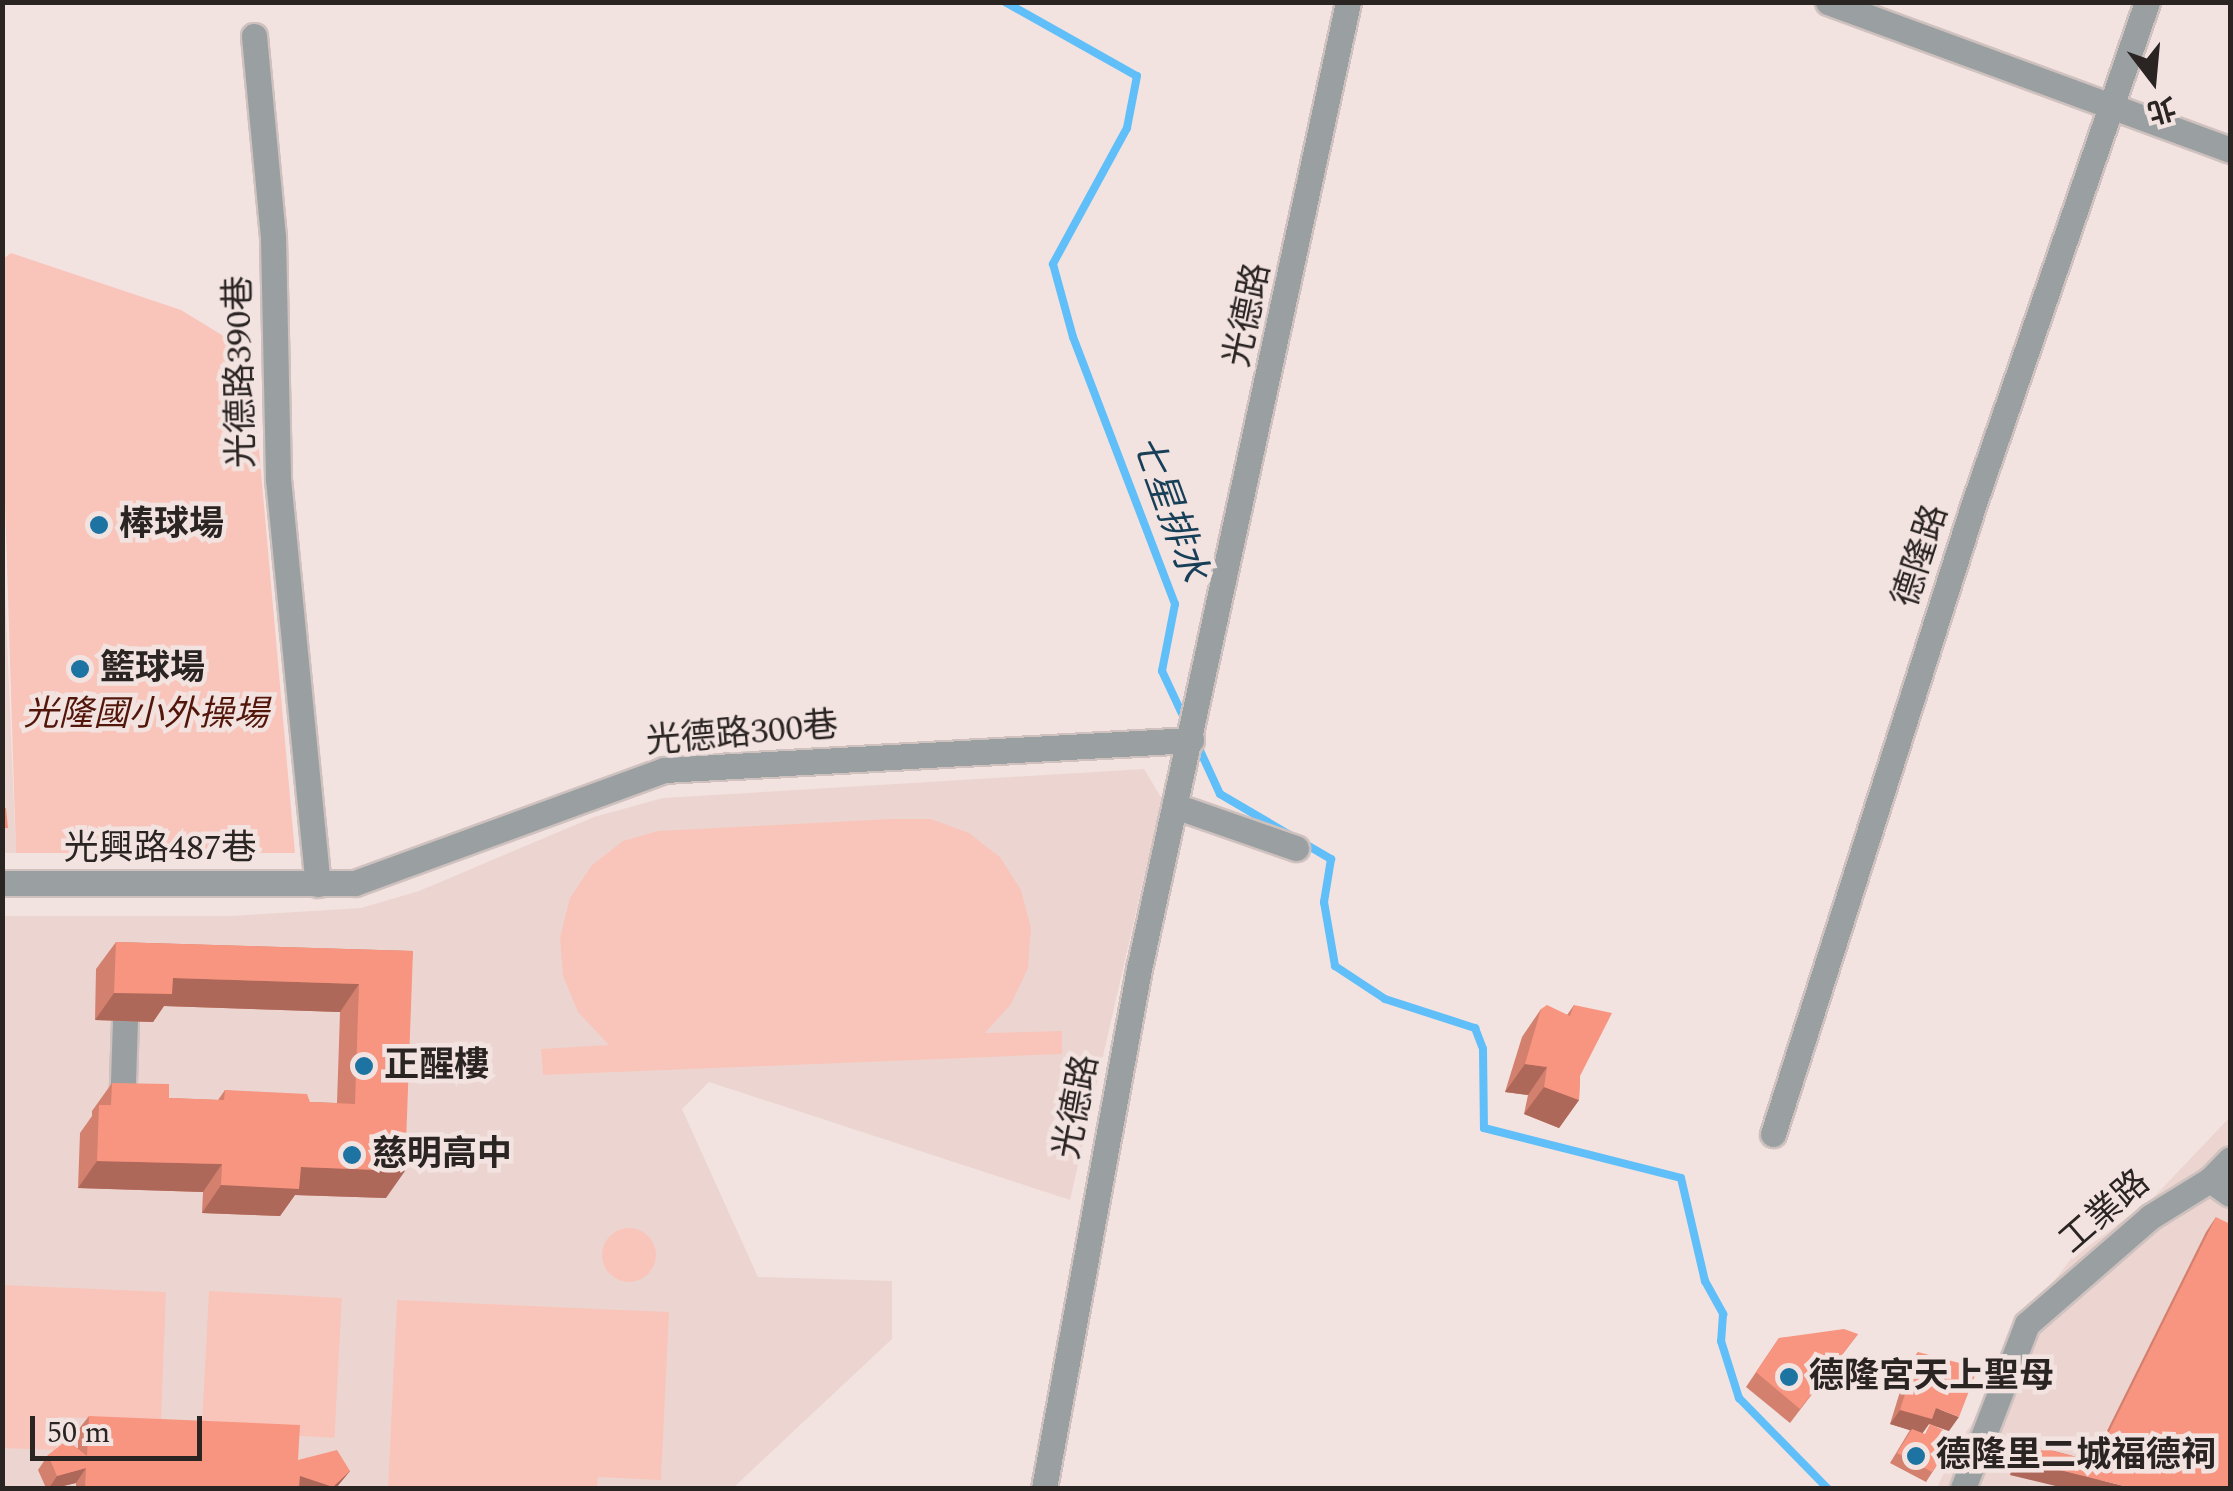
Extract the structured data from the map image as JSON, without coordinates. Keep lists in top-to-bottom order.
{
  "streets": {
    "street": [
      "光德路",
      "光德路390巷",
      "德隆路",
      "光德路300巷",
      "光興路487巷",
      "工業路"
    ]
  },
  "crossings": [
    ["光德路", "光德路300巷"],
    ["光德路390巷", "光德路300巷"],
    ["光德路390巷", "光興路487巷"],
    ["光德路300巷", "光興路487巷"]
  ],
  "water": ["七星排水"],
  "parks": ["光隆國小外操場"],
  "places": [
    "棒球場",
    "籃球場",
    "正醒樓",
    "慈明高中",
    "德隆宮天上聖母",
    "德隆里二城福德祠"
  ],
  "scale_bar": "50 m",
  "north": "bottom"
}
